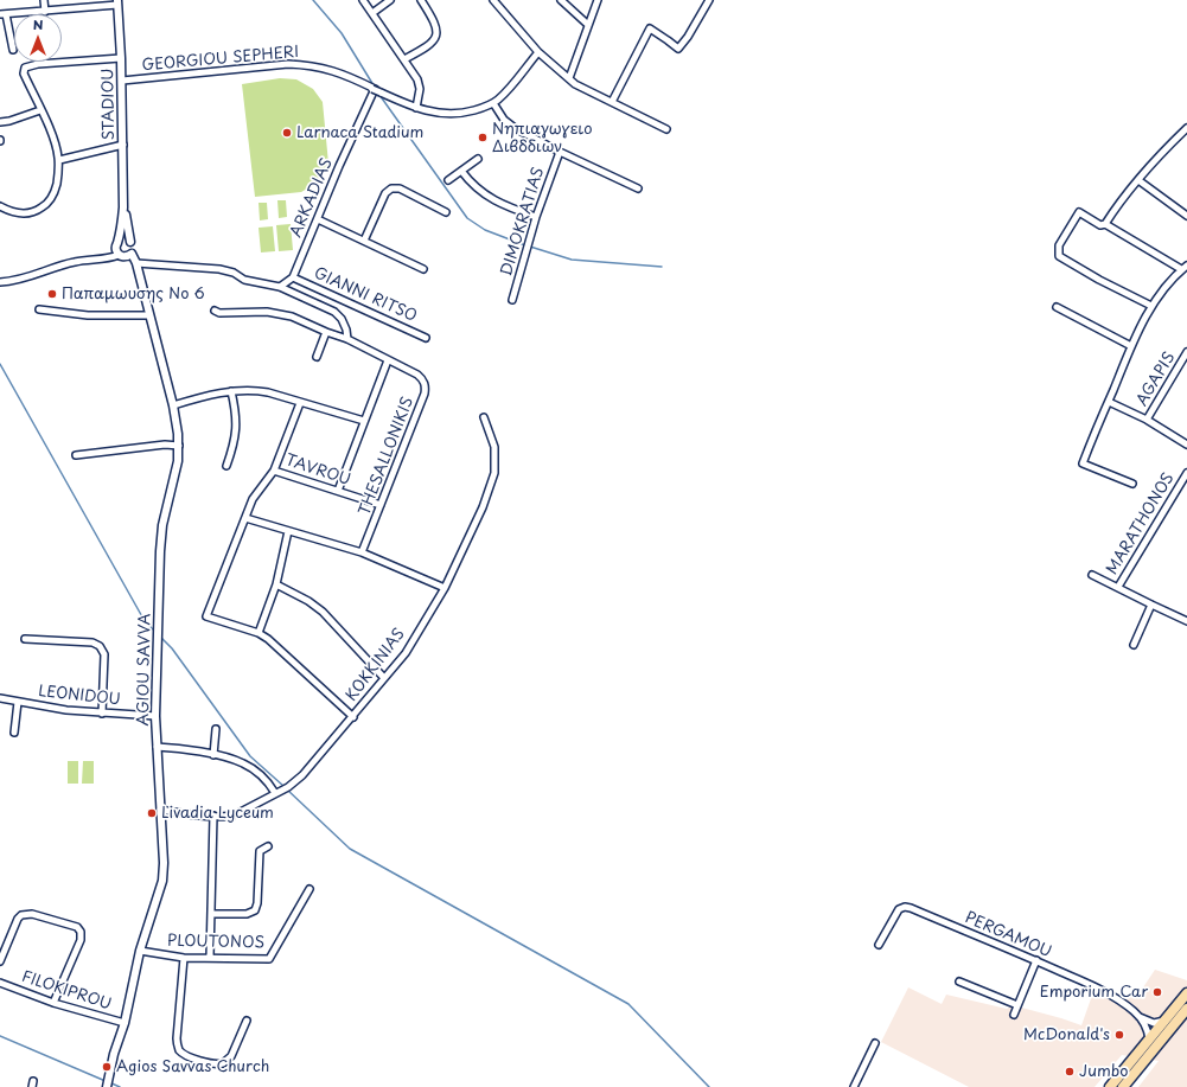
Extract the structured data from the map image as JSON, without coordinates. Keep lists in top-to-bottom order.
{
  "streets": {
    "street": [
      "GEORGIOU SEPHERI",
      "STADIOU",
      "ARKADIAS",
      "DIMOKRATIAS",
      "GIANNI RITSO",
      "AGAPIS",
      "THESALLONIKIS",
      "TAVROU",
      "MARATHONOS",
      "KOKKINIAS",
      "AGIOU SAVVA",
      "LEONIDOU",
      "PERGAMOU",
      "PLOUTONOS",
      "FILOKIPROU"
    ]
  },
  "crossings": [
    ["GEORGIOU SEPHERI", "STADIOU"],
    ["GEORGIOU SEPHERI", "ARKADIAS"],
    ["STADIOU", "AGIOU SAVVA"],
    ["ARKADIAS", "GIANNI RITSO"],
    ["THESALLONIKIS", "TAVROU"],
    ["KOKKINIAS", "AGIOU SAVVA"],
    ["AGIOU SAVVA", "LEONIDOU"],
    ["AGIOU SAVVA", "PLOUTONOS"],
    ["AGIOU SAVVA", "FILOKIPROU"]
  ],
  "places": [
    "Larnaca Stadium",
    "Νηπιαγωγειο Διβδδιων",
    "Παπαμωυσης No 6",
    "Livadia Lyceum",
    "Emporium Car",
    "McDonald's",
    "Agios Savvas Church",
    "Jumbo"
  ],
  "north": "top"
}
